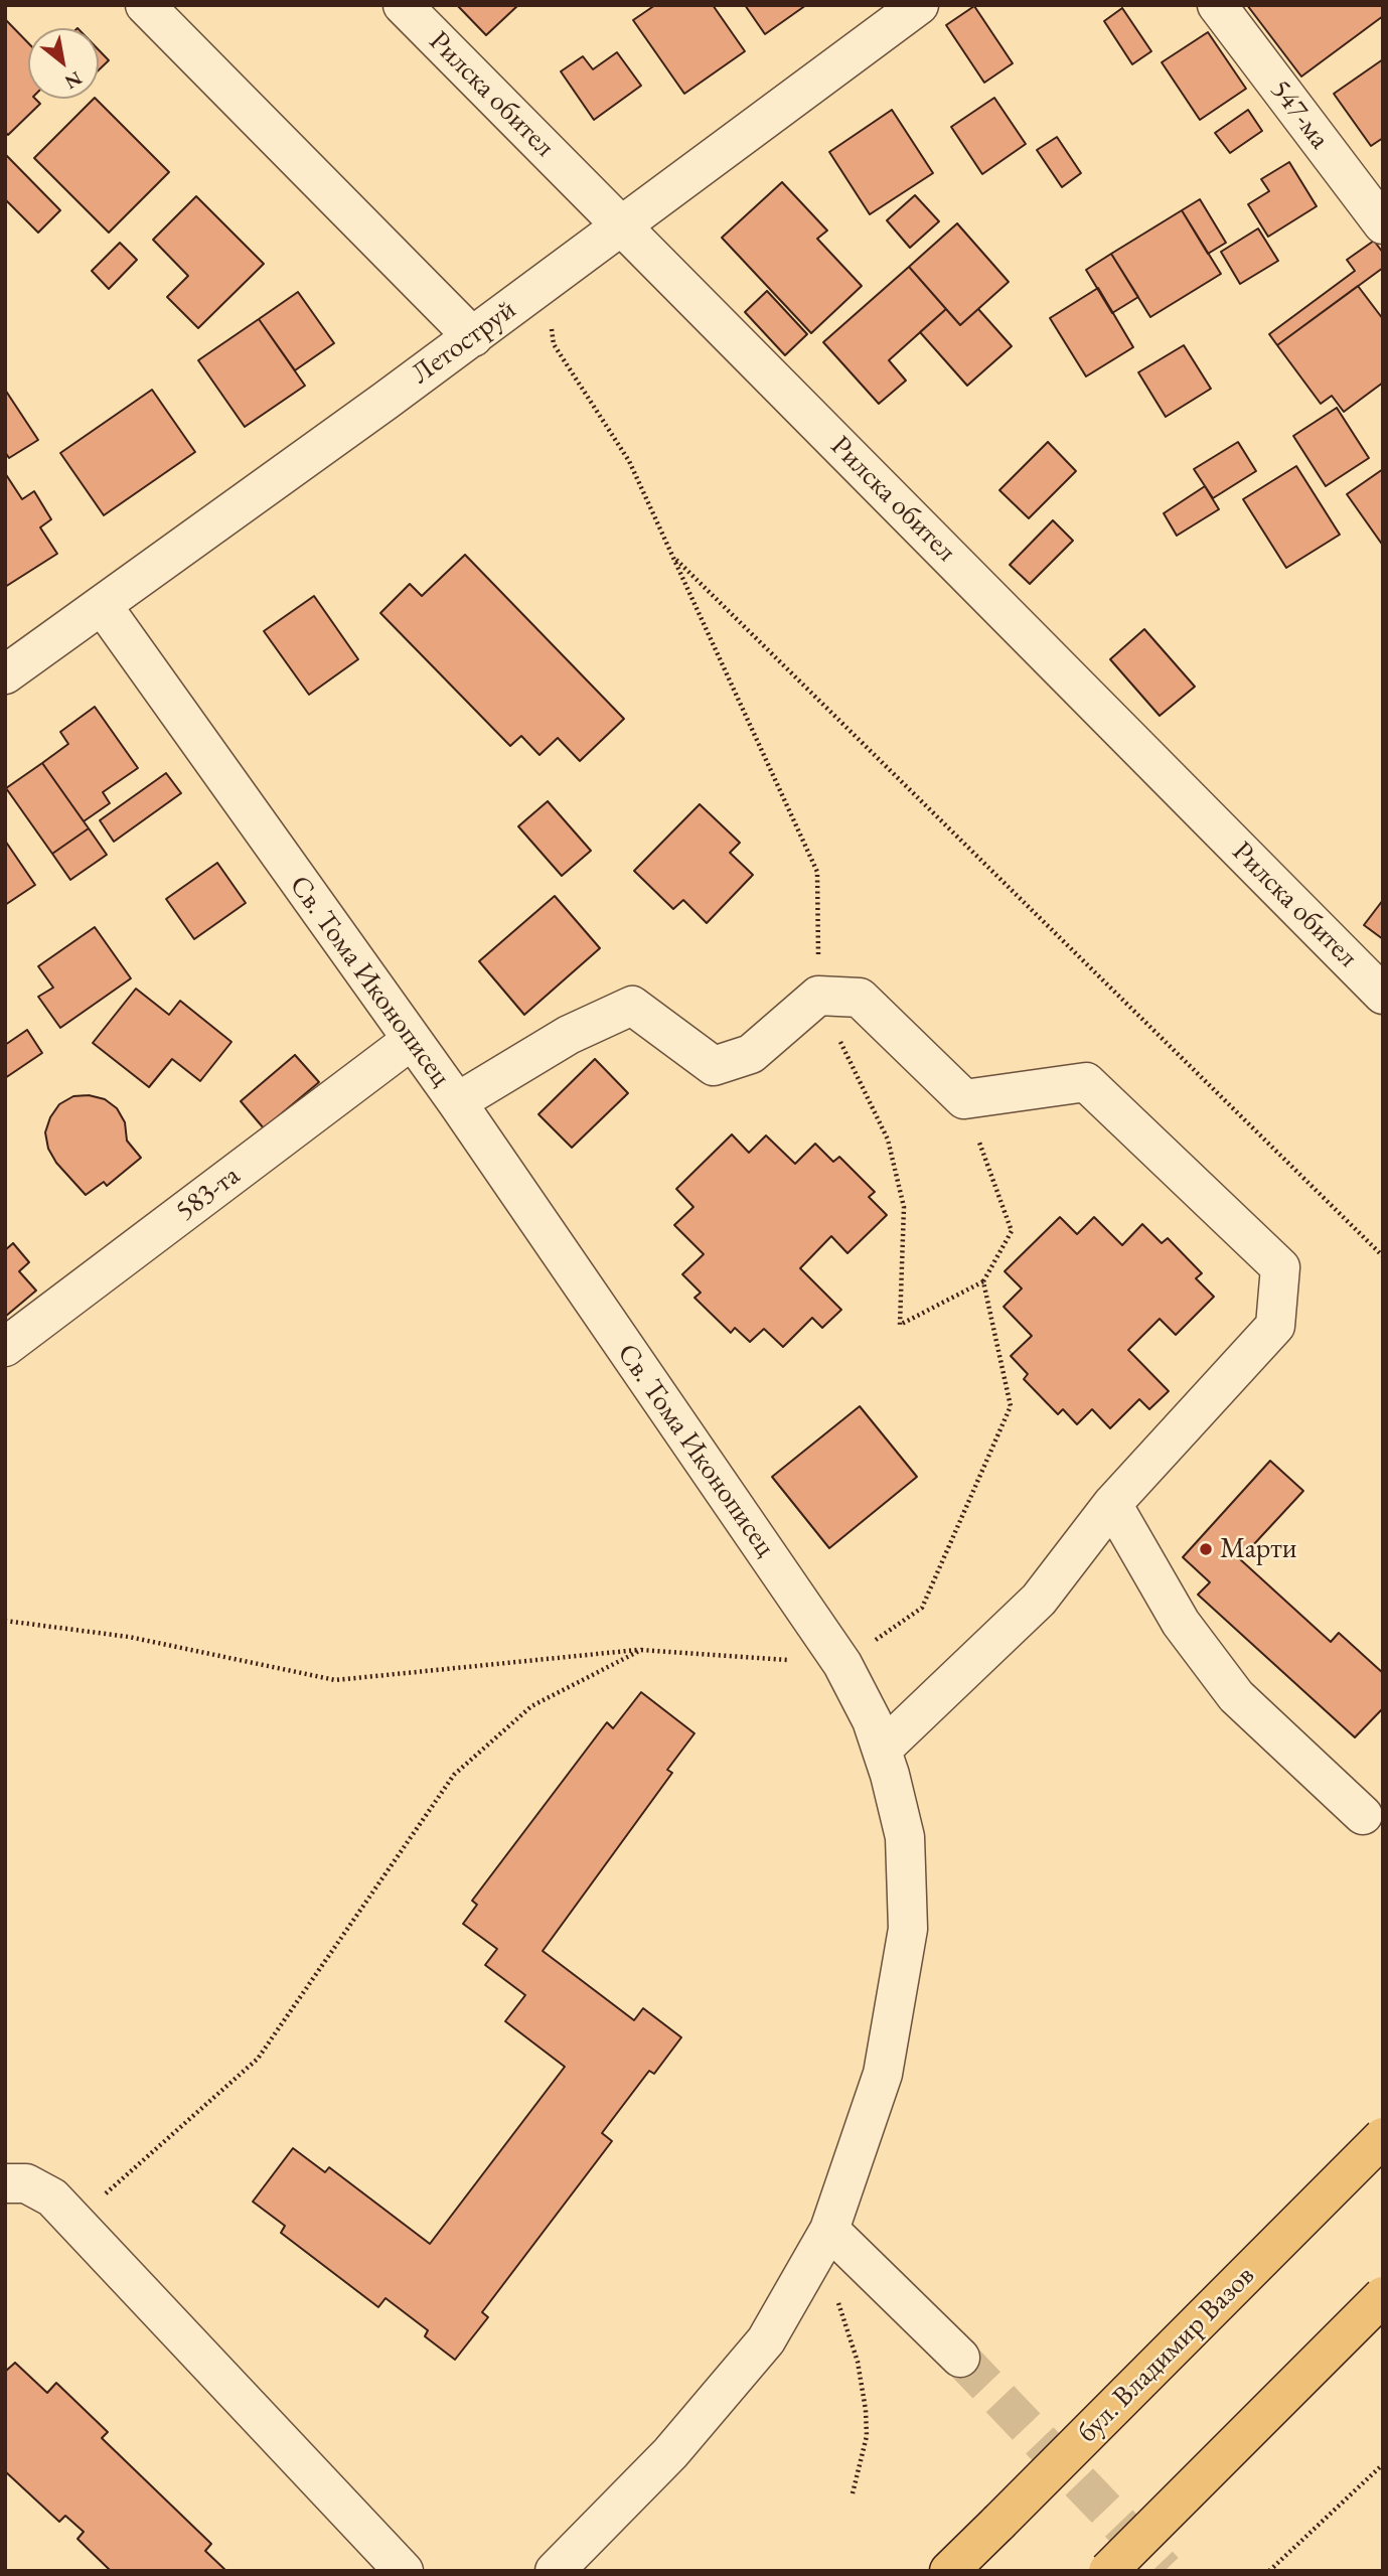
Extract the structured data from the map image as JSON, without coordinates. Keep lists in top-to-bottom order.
{
  "streets": {
    "main road": ["бул. Владимир Вазов"],
    "street": [
      "Рилска обител",
      "547-ма",
      "Летоструй",
      "Св. Тома Иконописец",
      "583-та"
    ]
  },
  "crossings": [
    ["Рилска обител", "Летоструй"],
    ["Летоструй", "Св. Тома Иконописец"],
    ["Св. Тома Иконописец", "583-та"]
  ],
  "places": ["Марти"],
  "north": "bottom right"
}
